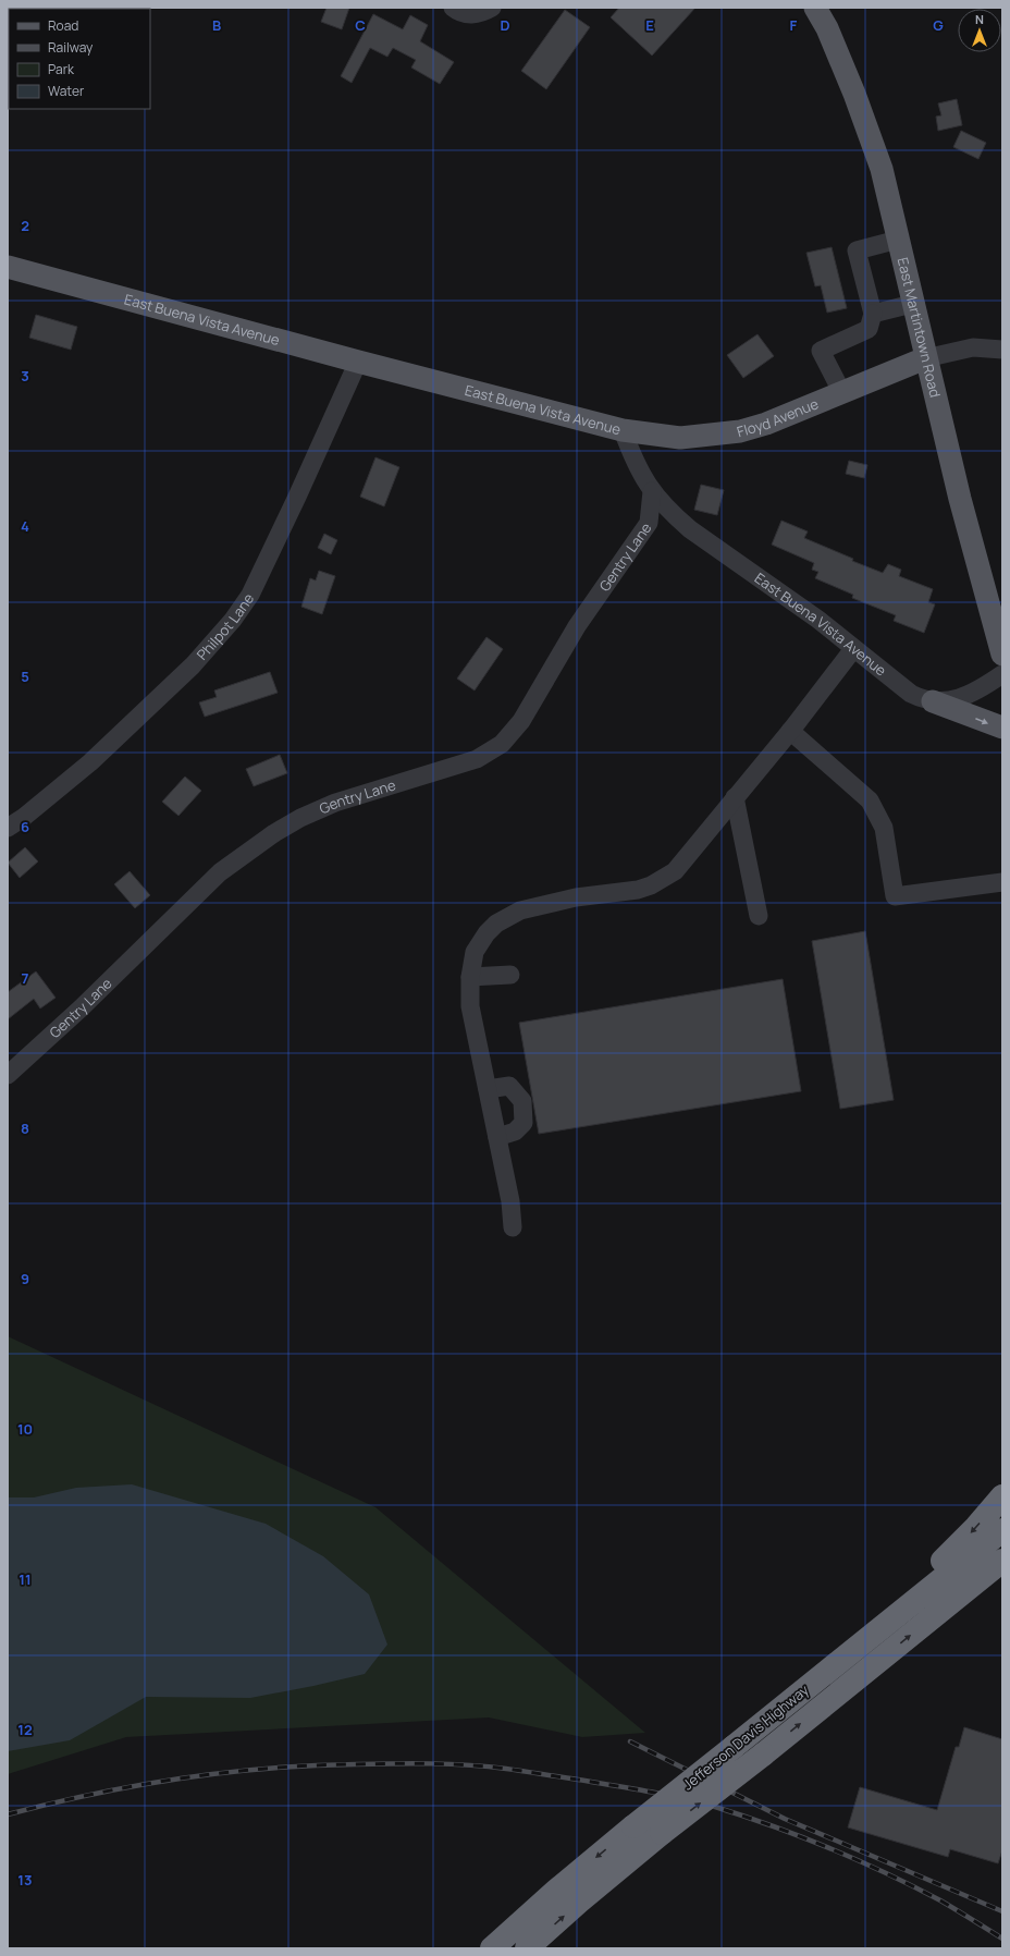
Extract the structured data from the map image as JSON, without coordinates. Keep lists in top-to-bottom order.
{
  "streets": {
    "highway": ["Jefferson Davis Highway"],
    "main road": ["East Buena Vista Avenue", "East Martintown Road", "Floyd Avenue"],
    "street": ["Gentry Lane", "Philpot Lane"]
  },
  "crossings": [
    ["East Buena Vista Avenue", "Floyd Avenue"],
    ["East Buena Vista Avenue", "Gentry Lane"],
    ["East Buena Vista Avenue", "Philpot Lane"],
    ["East Martintown Road", "Floyd Avenue"]
  ],
  "legend": [
    "Road",
    "Railway",
    "Park",
    "Water"
  ],
  "north": "top",
  "grid": {
    "columns": [
      "B",
      "C",
      "D",
      "E",
      "F",
      "G"
    ],
    "rows": [
      "2",
      "3",
      "4",
      "5",
      "6",
      "7",
      "8",
      "9",
      "10",
      "11",
      "12",
      "13"
    ]
  }
}
